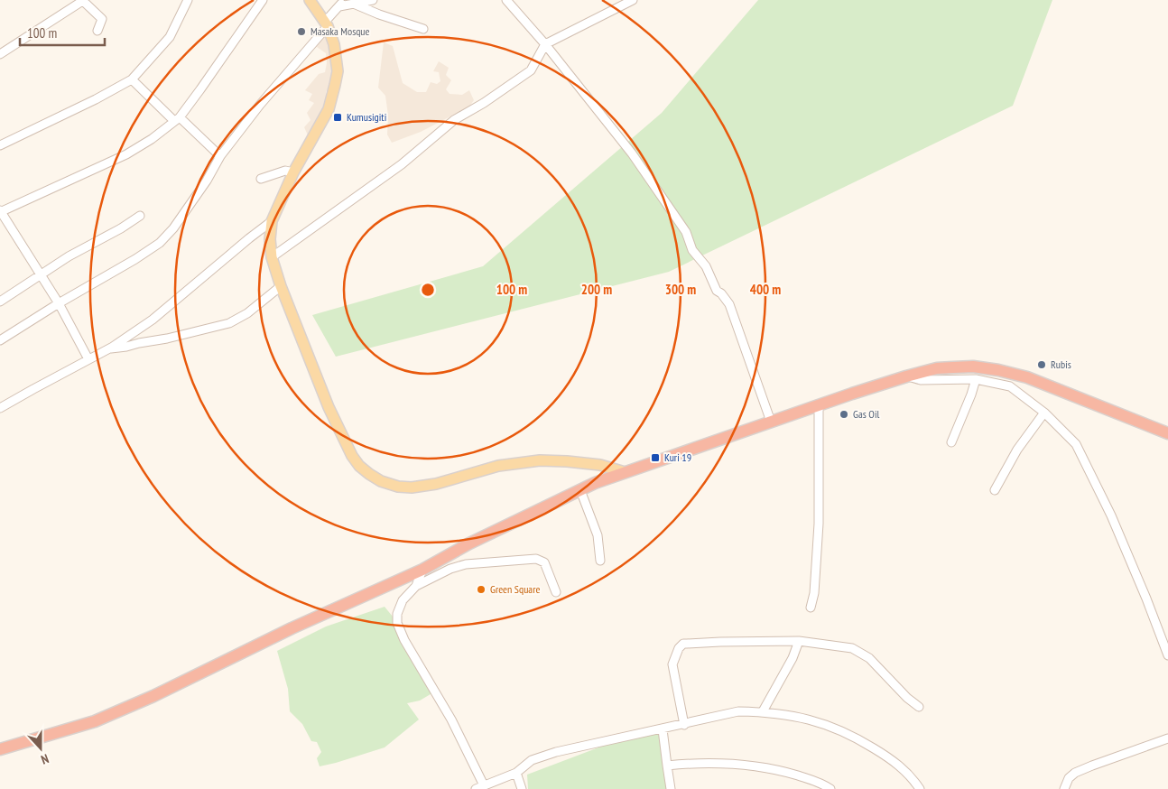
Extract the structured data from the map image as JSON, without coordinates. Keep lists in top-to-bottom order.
{
  "places": {
    "other": [
      "Masaka Mosque",
      "Rubis",
      "Gas Oil",
      "Green Square"
    ],
    "transit": ["Kumusigiti", "Kuri 19"]
  },
  "scale_bar": "100 m",
  "north": "bottom",
  "rings": [
    "100 m",
    "200 m",
    "300 m",
    "400 m"
  ]
}
